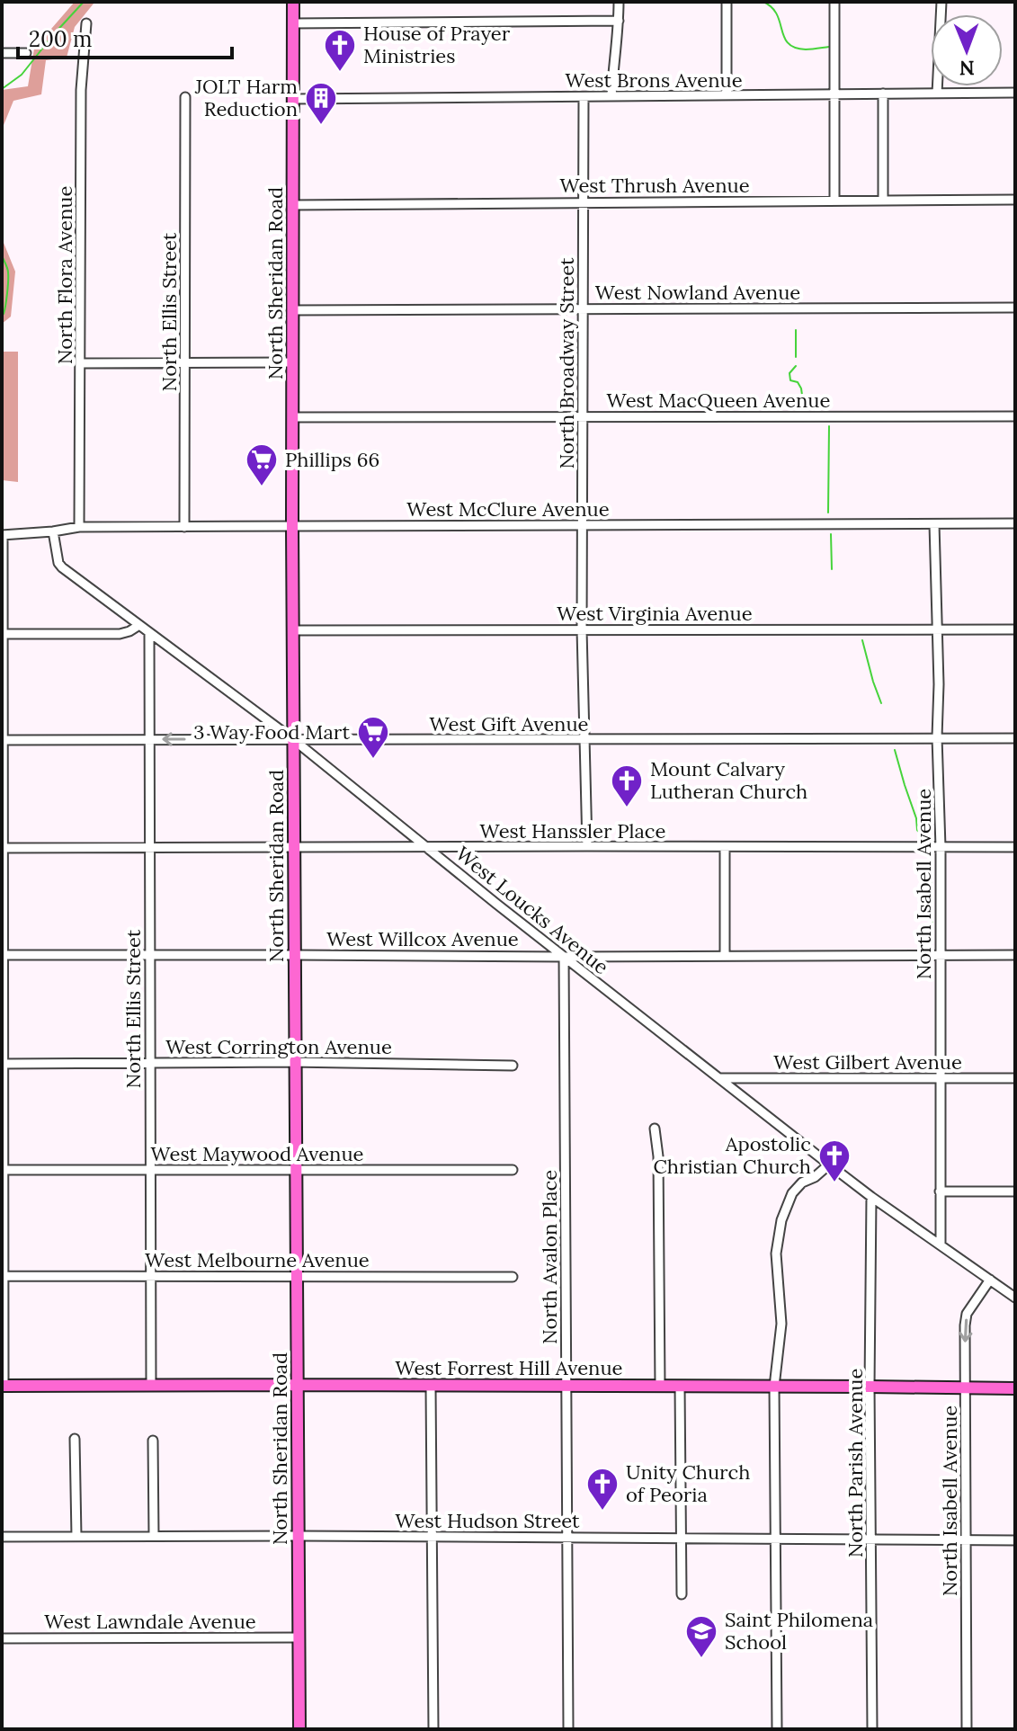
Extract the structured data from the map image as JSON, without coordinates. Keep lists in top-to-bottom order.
{
  "streets": {
    "main road": ["North Sheridan Road", "West Forrest Hill Avenue"],
    "street": [
      "West Brons Avenue",
      "West Thrush Avenue",
      "North Flora Avenue",
      "West Nowland Avenue",
      "North Ellis Street",
      "North Broadway Street",
      "West MacQueen Avenue",
      "West McClure Avenue",
      "West Virginia Avenue",
      "West Gift Avenue",
      "West Hanssler Place",
      "North Isabell Avenue",
      "West Loucks Avenue",
      "West Willcox Avenue",
      "West Corrington Avenue",
      "West Gilbert Avenue",
      "West Maywood Avenue",
      "North Avalon Place",
      "West Melbourne Avenue",
      "North Parish Avenue",
      "West Hudson Street",
      "West Lawndale Avenue"
    ]
  },
  "crossings": [
    ["West Brons Avenue", "North Sheridan Road"],
    ["West Brons Avenue", "North Broadway Street"],
    ["West Thrush Avenue", "North Sheridan Road"],
    ["West Thrush Avenue", "North Broadway Street"],
    ["North Flora Avenue", "West McClure Avenue"],
    ["North Sheridan Road", "West Nowland Avenue"],
    ["North Sheridan Road", "West MacQueen Avenue"],
    ["North Sheridan Road", "West McClure Avenue"],
    ["North Sheridan Road", "West Virginia Avenue"],
    ["North Sheridan Road", "West Gift Avenue"],
    ["North Sheridan Road", "West Hanssler Place"],
    ["North Sheridan Road", "West Loucks Avenue"],
    ["North Sheridan Road", "West Willcox Avenue"],
    ["North Sheridan Road", "West Corrington Avenue"],
    ["North Sheridan Road", "West Maywood Avenue"],
    ["North Sheridan Road", "West Melbourne Avenue"],
    ["North Sheridan Road", "West Forrest Hill Avenue"],
    ["North Sheridan Road", "West Hudson Street"],
    ["North Sheridan Road", "West Lawndale Avenue"],
    ["West Nowland Avenue", "North Broadway Street"],
    ["North Ellis Street", "West McClure Avenue"],
    ["North Ellis Street", "West Gift Avenue"],
    ["North Ellis Street", "West Hanssler Place"],
    ["North Ellis Street", "West Loucks Avenue"],
    ["North Ellis Street", "West Willcox Avenue"],
    ["North Ellis Street", "West Corrington Avenue"],
    ["North Ellis Street", "West Maywood Avenue"],
    ["North Ellis Street", "West Melbourne Avenue"],
    ["North Ellis Street", "West Forrest Hill Avenue"],
    ["North Broadway Street", "West MacQueen Avenue"],
    ["North Broadway Street", "West McClure Avenue"],
    ["North Broadway Street", "West Virginia Avenue"],
    ["North Broadway Street", "West Gift Avenue"],
    ["North Broadway Street", "West Hanssler Place"],
    ["West McClure Avenue", "North Isabell Avenue"],
    ["West McClure Avenue", "West Loucks Avenue"],
    ["West Virginia Avenue", "North Isabell Avenue"],
    ["West Gift Avenue", "North Isabell Avenue"],
    ["West Gift Avenue", "West Loucks Avenue"],
    ["West Hanssler Place", "North Isabell Avenue"],
    ["West Hanssler Place", "West Loucks Avenue"],
    ["North Isabell Avenue", "West Loucks Avenue"],
    ["North Isabell Avenue", "West Willcox Avenue"],
    ["North Isabell Avenue", "West Gilbert Avenue"],
    ["North Isabell Avenue", "West Forrest Hill Avenue"],
    ["North Isabell Avenue", "West Hudson Street"],
    ["West Loucks Avenue", "West Willcox Avenue"],
    ["West Loucks Avenue", "West Gilbert Avenue"],
    ["West Loucks Avenue", "North Avalon Place"],
    ["West Loucks Avenue", "North Parish Avenue"],
    ["West Willcox Avenue", "North Avalon Place"],
    ["North Avalon Place", "West Forrest Hill Avenue"],
    ["North Avalon Place", "West Hudson Street"],
    ["West Forrest Hill Avenue", "North Parish Avenue"],
    ["North Parish Avenue", "West Hudson Street"]
  ],
  "places": {
    "church": [
      "House of Prayer Ministries",
      "Mount Calvary Lutheran Church",
      "Apostolic Christian Church",
      "Unity Church of Peoria"
    ],
    "building": ["JOLT Harm Reduction"],
    "supermarket": ["Phillips 66", "3 Way Food Mart"],
    "school or university": ["Saint Philomena School"]
  },
  "scale_bar": "200 m",
  "north": "bottom"
}
